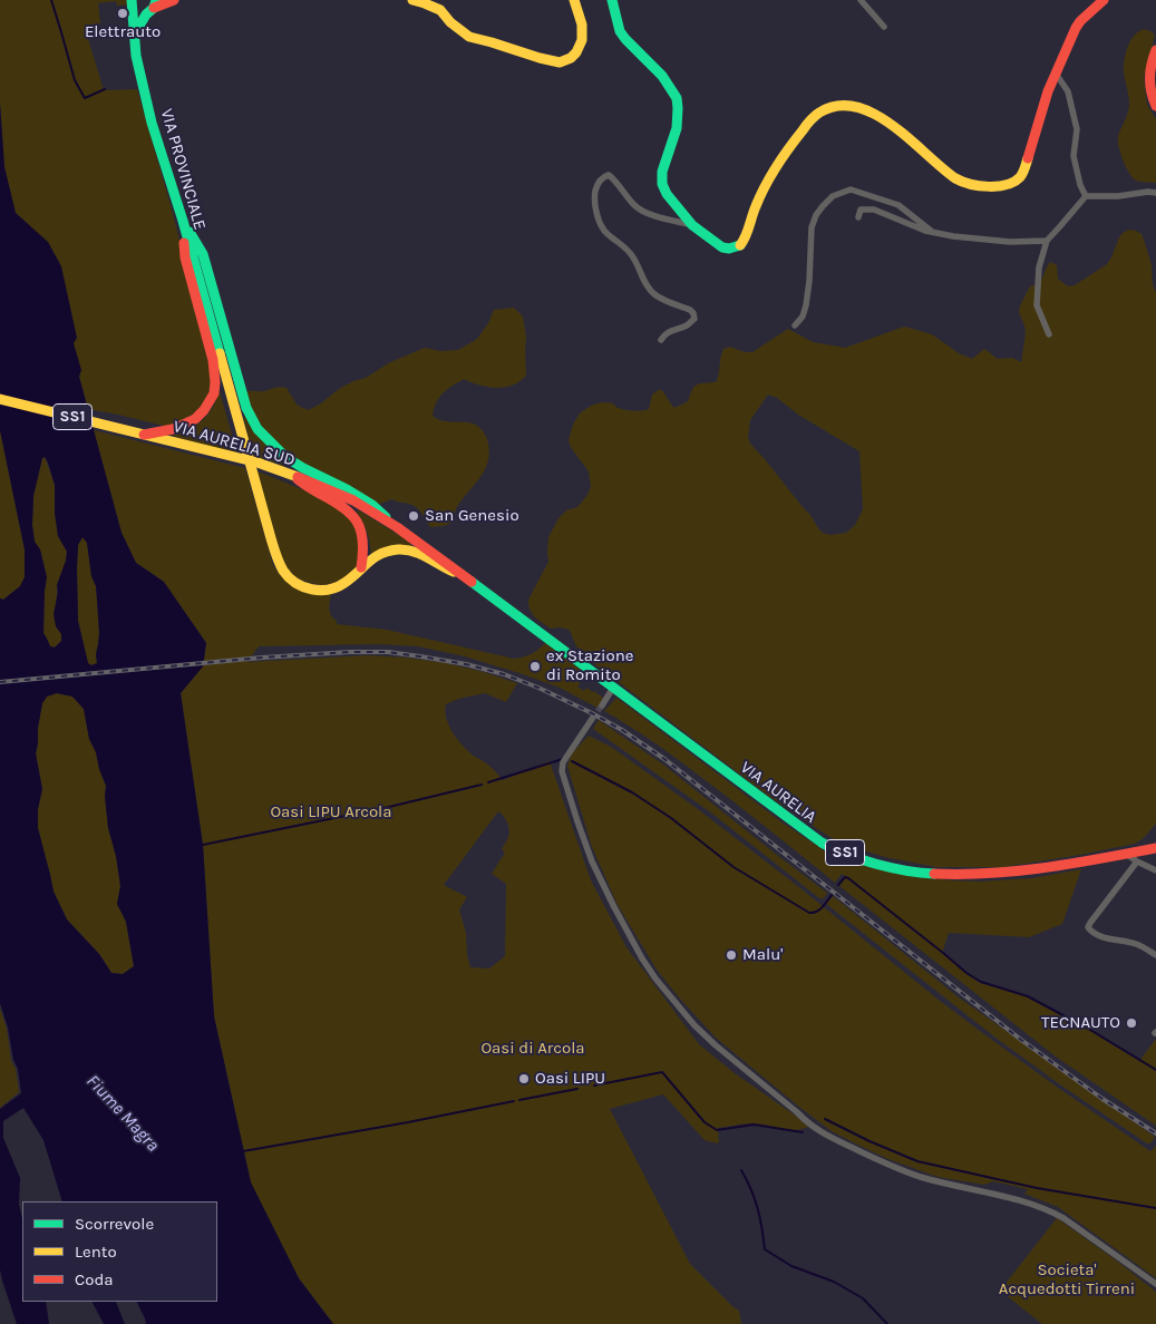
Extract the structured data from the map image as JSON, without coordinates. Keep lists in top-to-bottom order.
{
  "streets": {
    "main road": [
      "VIA PROVINCIALE",
      "SS1",
      "VIA AURELIA SUD",
      "VIA AURELIA"
    ]
  },
  "crossings": [
    ["VIA AURELIA SUD", "VIA AURELIA"]
  ],
  "water": ["Fiume Magra"],
  "parks": ["Oasi LIPU Arcola", "Oasi di Arcola", "Societa' Acquedotti Tirreni"],
  "places": [
    "Elettrauto",
    "San Genesio",
    "ex Stazione di Romito",
    "Malu'",
    "TECNAUTO",
    "Oasi LIPU"
  ],
  "legend": ["Scorrevole", "Lento", "Coda"]
}
